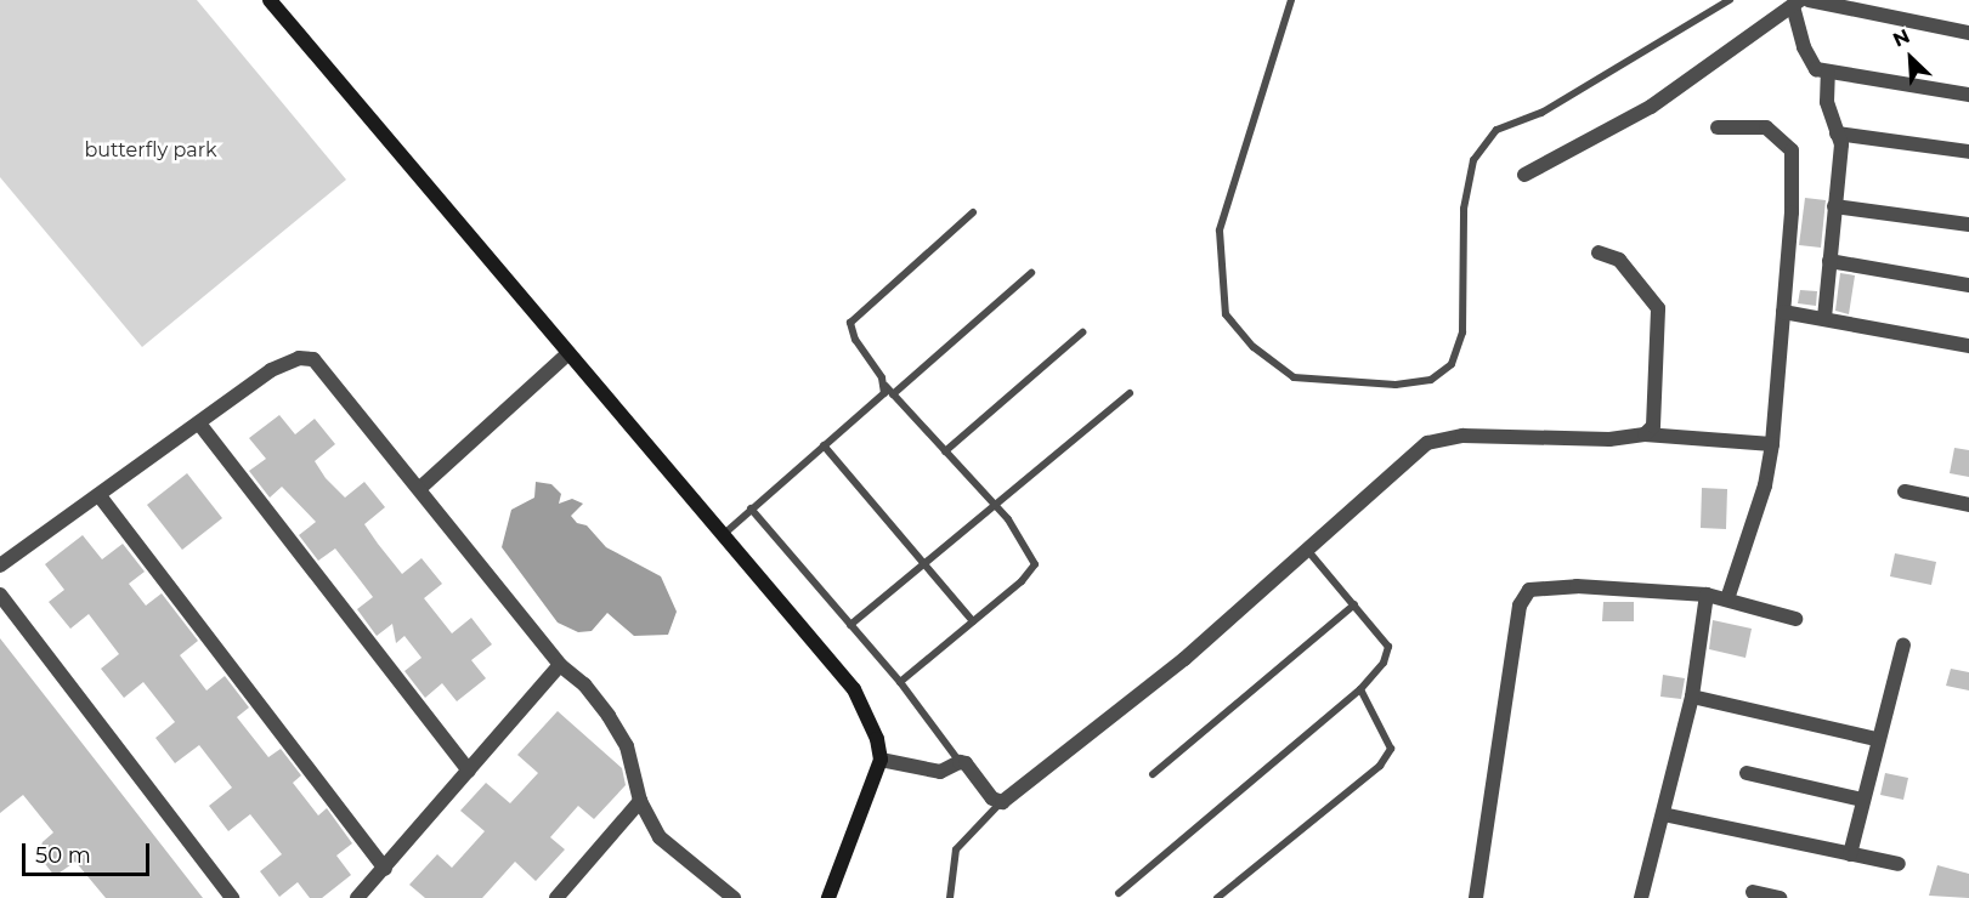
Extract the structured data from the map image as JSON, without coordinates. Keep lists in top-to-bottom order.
{
  "parks": ["butterfly park"],
  "scale_bar": "50 m",
  "north": "top left"
}
